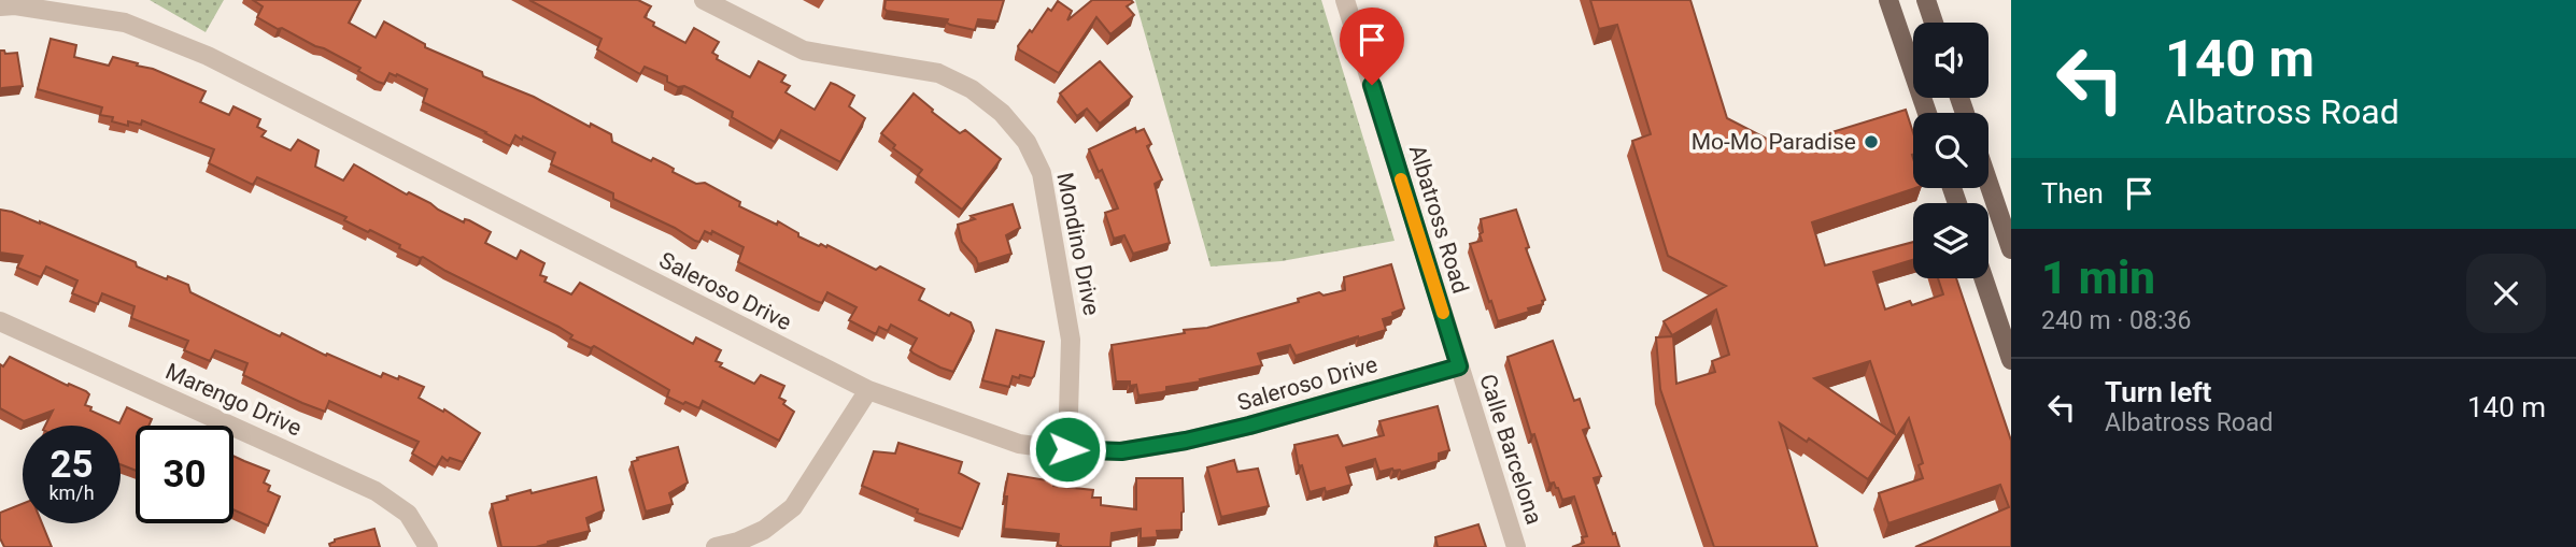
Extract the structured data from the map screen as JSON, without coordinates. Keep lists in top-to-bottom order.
{
  "streets": {
    "street": [
      "Albatross Road",
      "Mondino Drive",
      "Saleroso Drive",
      "Marengo Drive",
      "Calle Barcelona"
    ]
  },
  "crossings": [
    ["Albatross Road", "Saleroso Drive"],
    ["Albatross Road", "Calle Barcelona"],
    ["Mondino Drive", "Saleroso Drive"],
    ["Saleroso Drive", "Calle Barcelona"]
  ],
  "places": ["Mo-Mo Paradise"],
  "page": {
    "turn": ["140 m", "Albatross Road"],
    "then": "Then",
    "heading": ["1 min", "240 m · 08:36"],
    "list": [
      {
        "name": "Turn left",
        "note": "Albatross Road",
        "value": "140 m"
      }
    ],
    "speed": "25 km/h",
    "limit": "30"
  }
}
